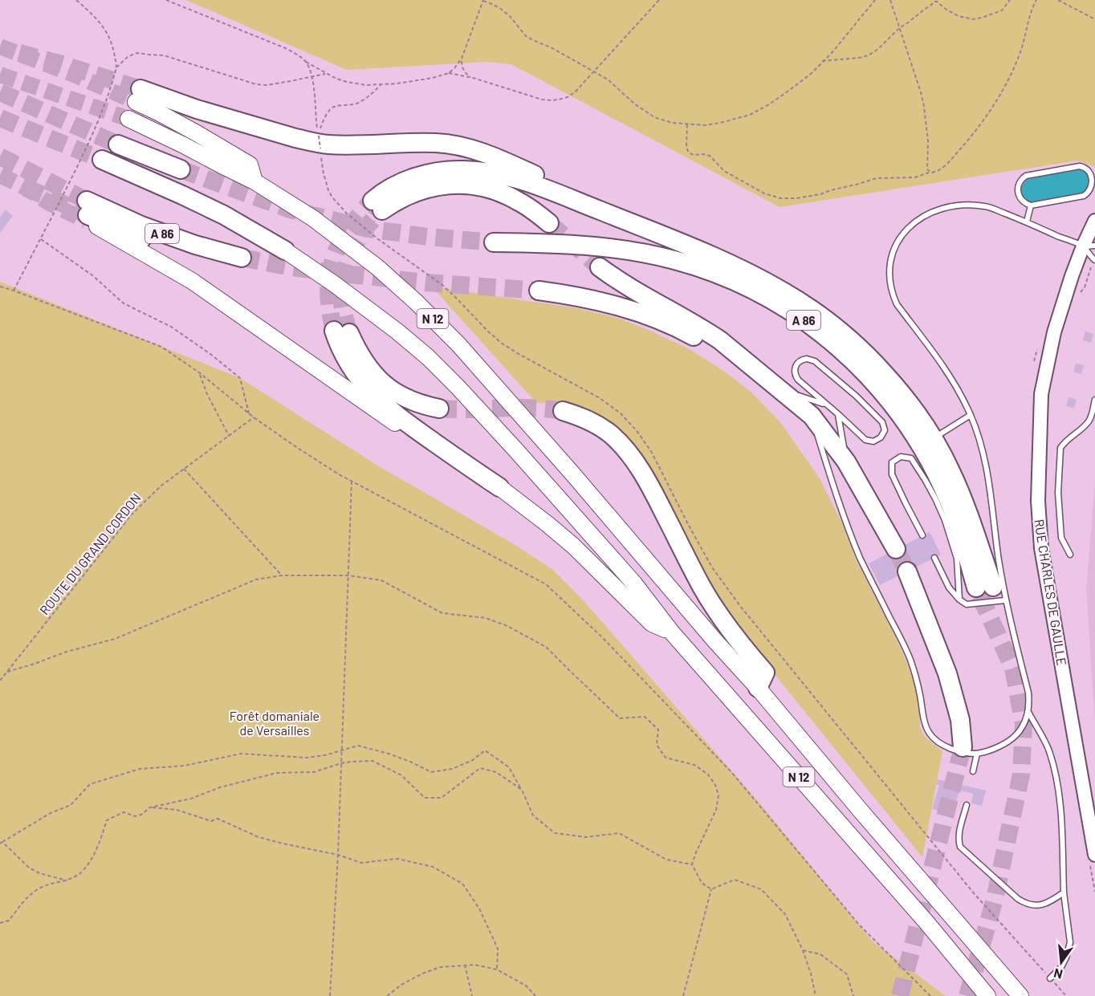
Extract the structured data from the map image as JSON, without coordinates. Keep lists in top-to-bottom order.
{
  "streets": {
    "highway": ["A 86", "N 12"],
    "main road": ["RUE CHARLES DE GAULLE"],
    "path": ["ROUTE DU GRAND CORDON"]
  },
  "parks": ["Forêt domaniale de Versailles"],
  "north": "bottom"
}
